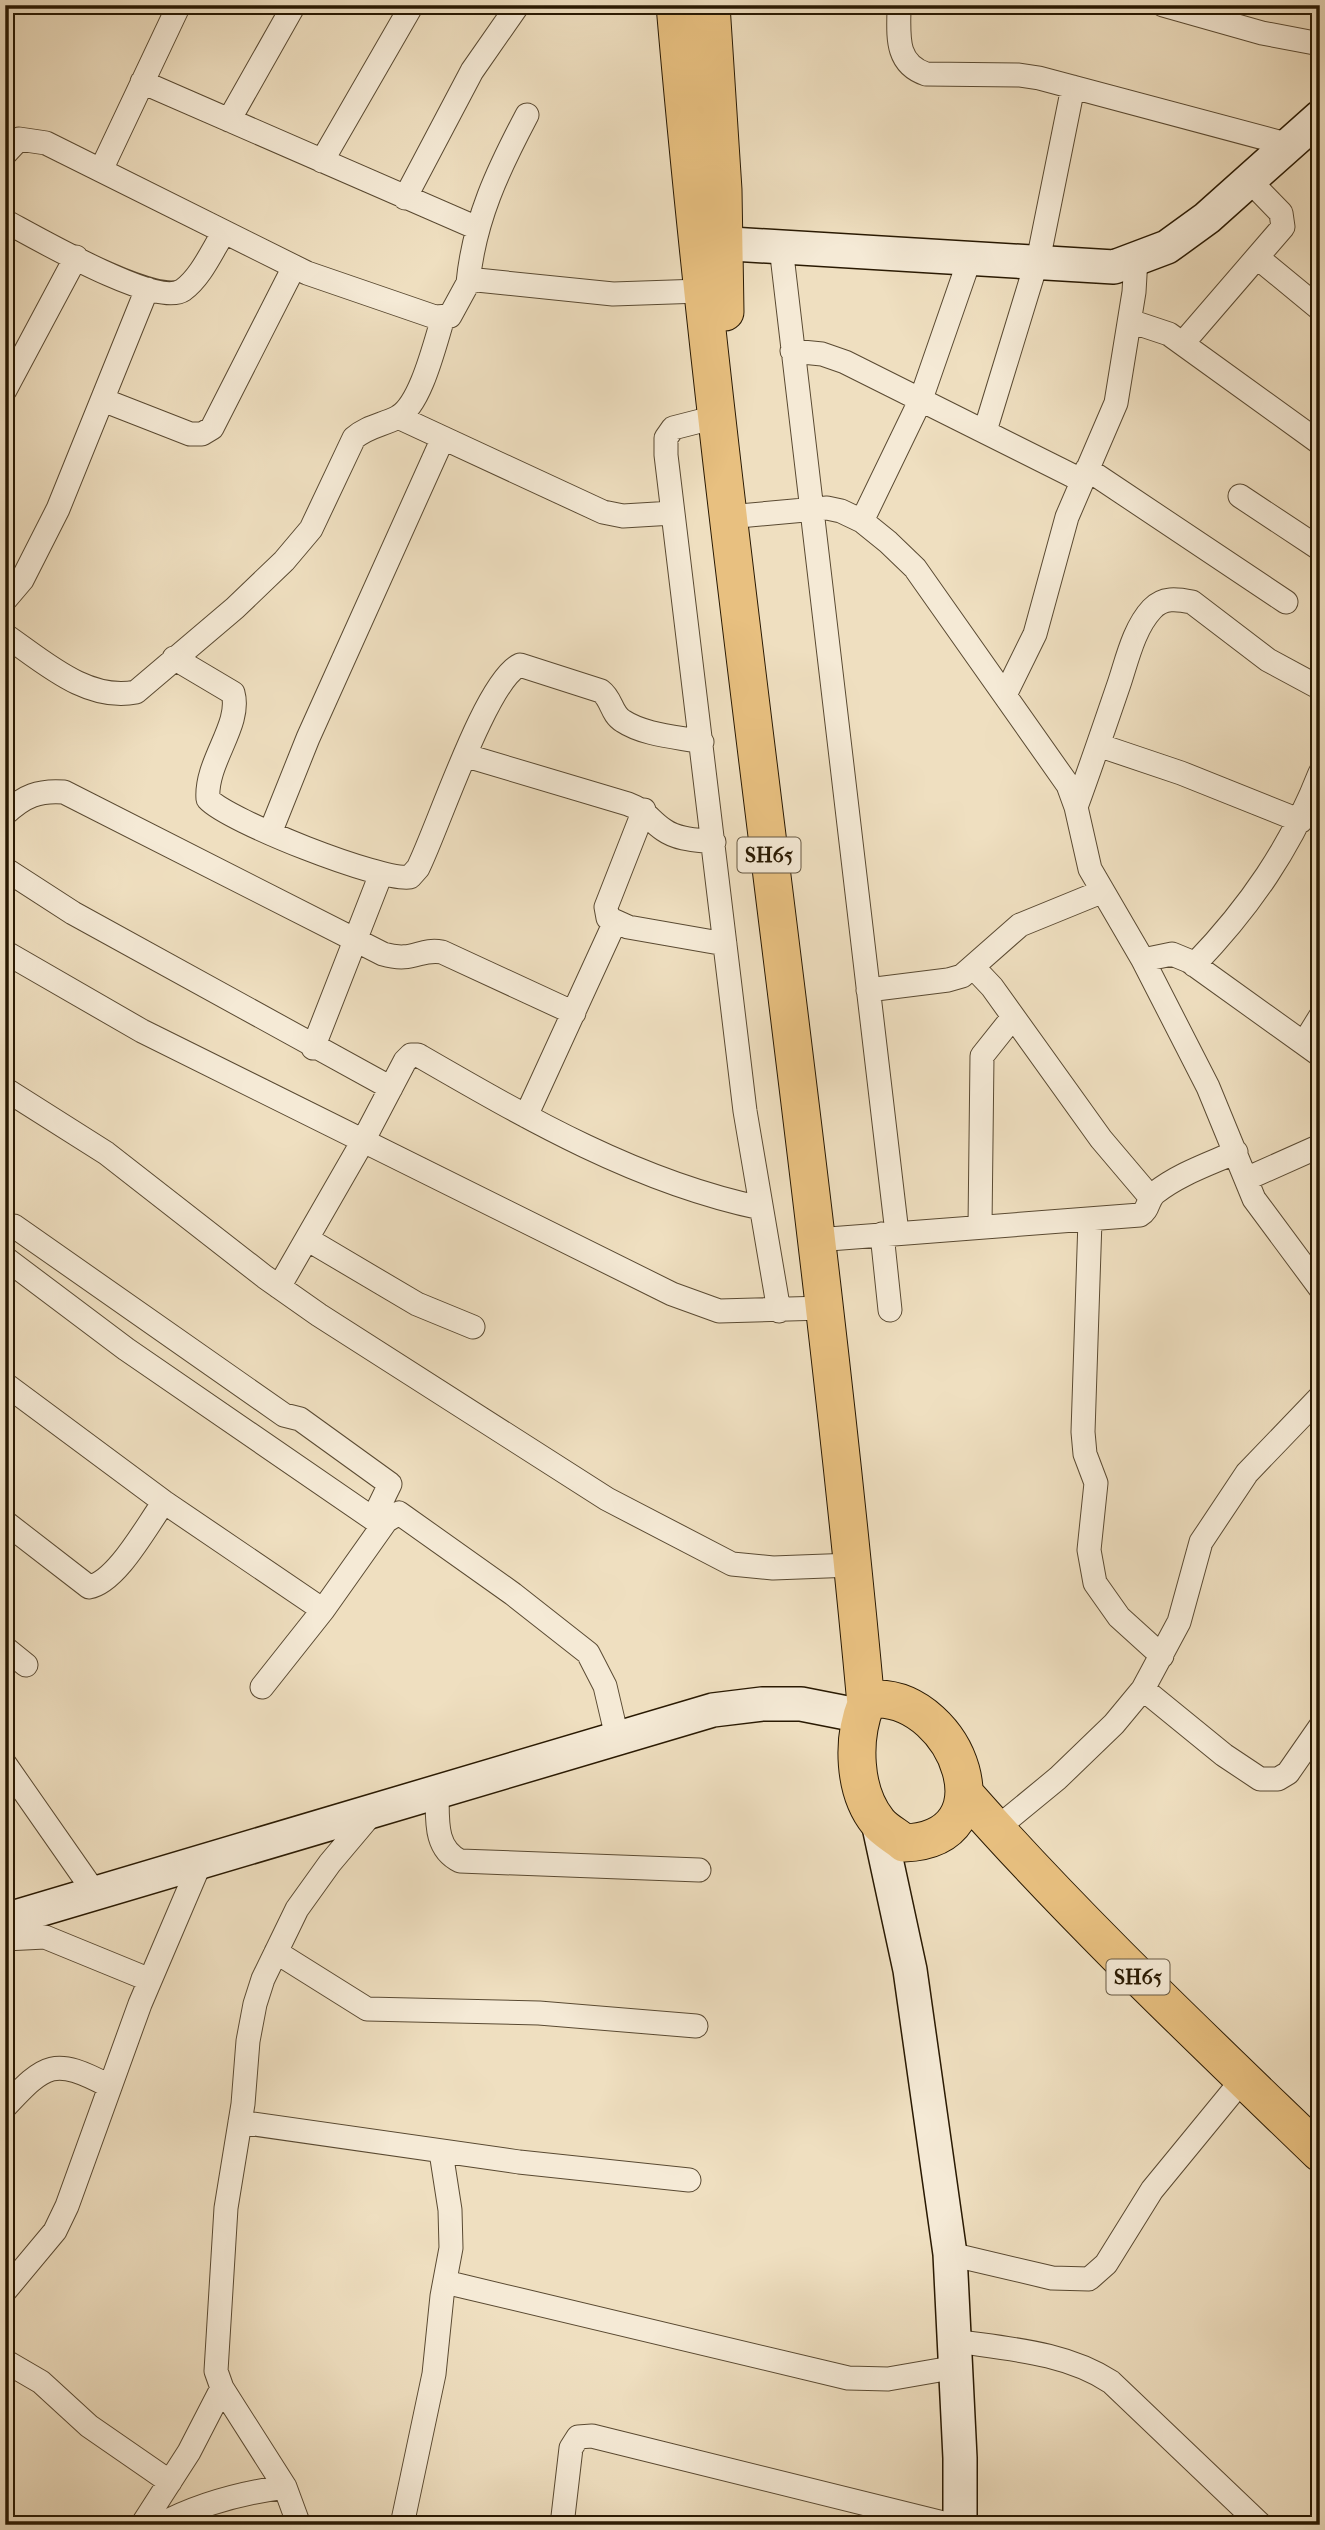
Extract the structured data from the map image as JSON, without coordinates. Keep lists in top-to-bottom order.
{
  "streets": {
    "main road": ["SH65"]
  }
}
